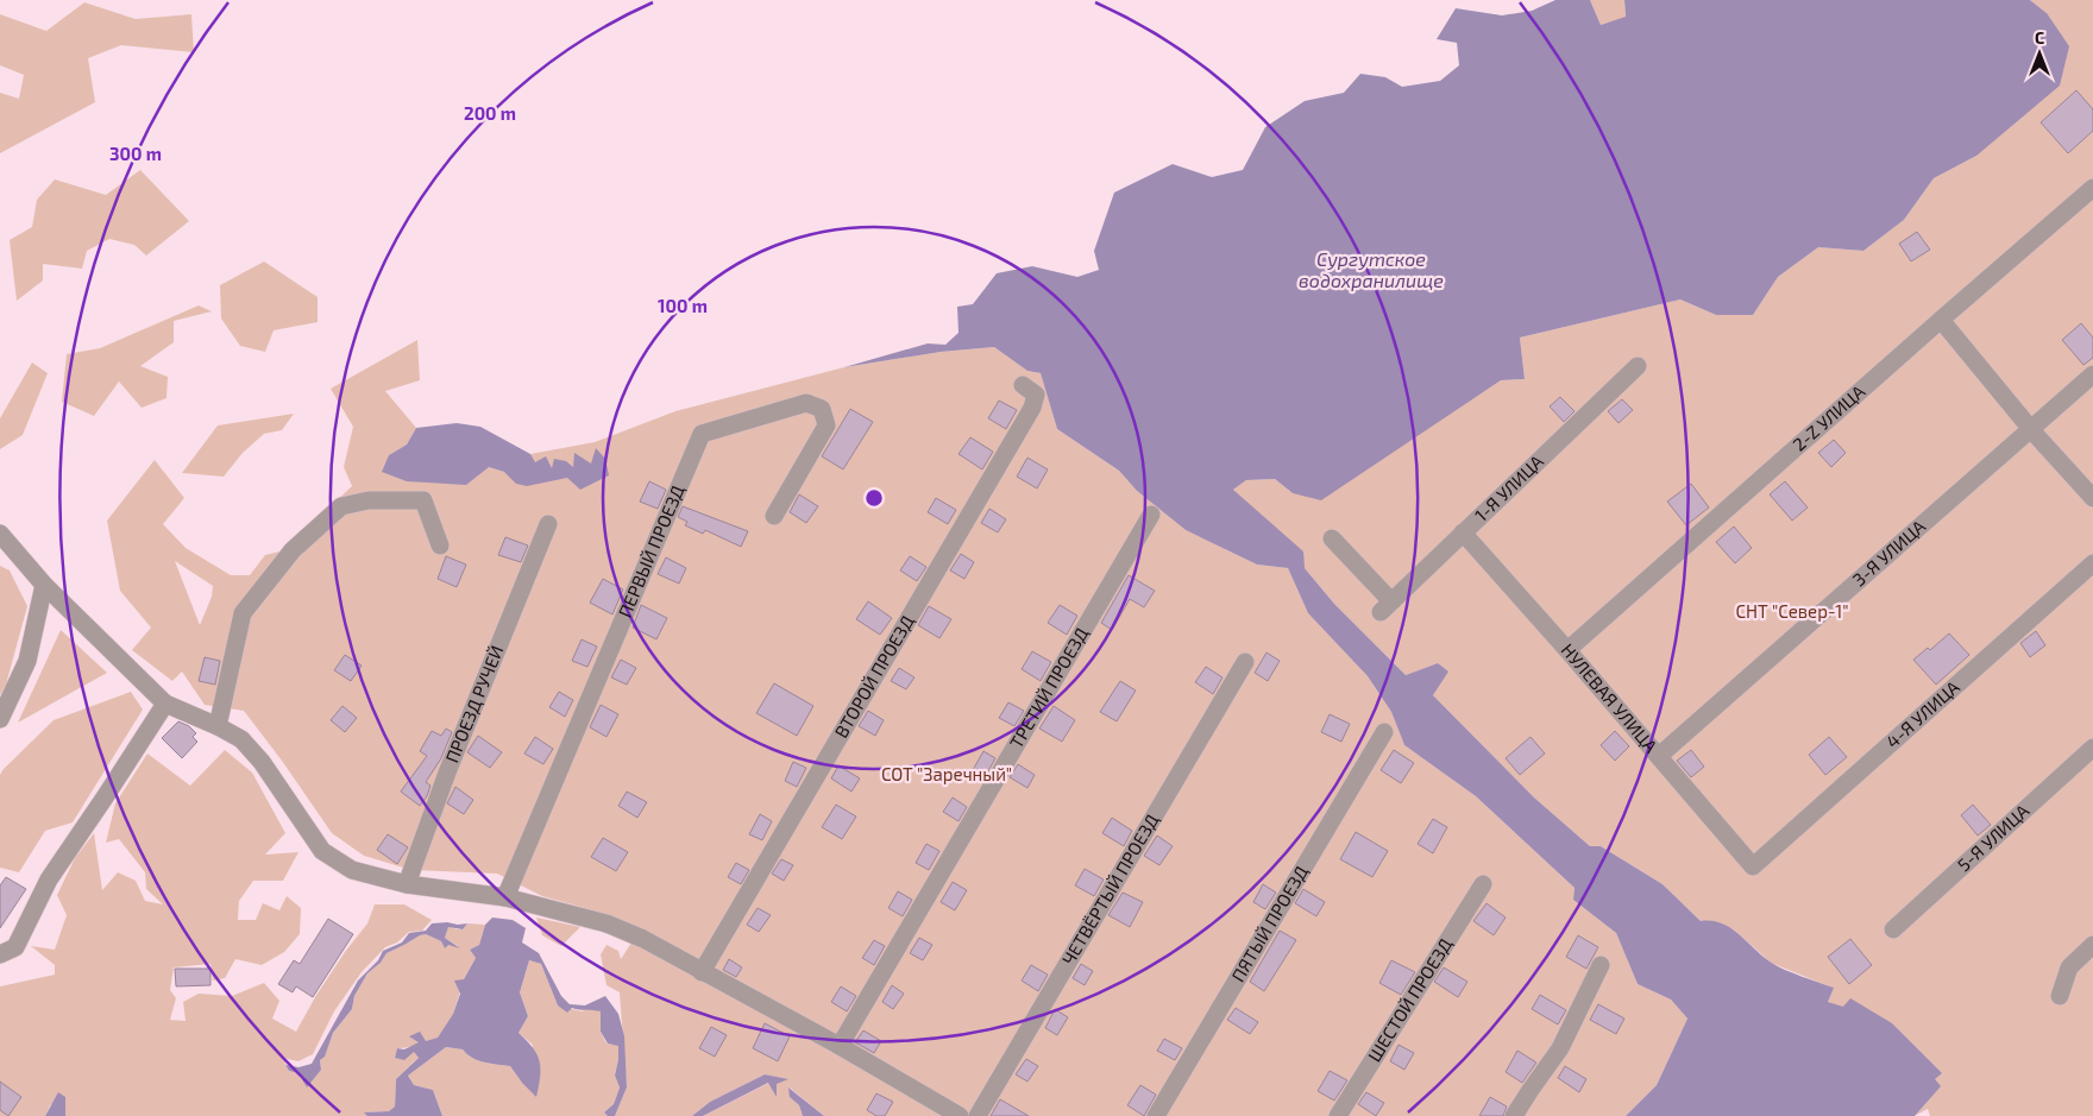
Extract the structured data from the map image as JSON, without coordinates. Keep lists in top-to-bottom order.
{
  "streets": {
    "street": [
      "2-Z УЛИЦА",
      "1-Я УЛИЦА",
      "ПЕРВЫЙ ПРОЕЗД",
      "3-Я УЛИЦА",
      "ВТОРОЙ ПРОЕЗД",
      "ТРЕТИЙ ПРОЕЗД",
      "НУЛЕВАЯ УЛИЦА",
      "ПРОЕЗД РУЧЕЙ",
      "4-Я УЛИЦА",
      "5-Я УЛИЦА",
      "ЧЕТВЁРТЫЙ ПРОЕЗД",
      "ПЯТЫЙ ПРОЕЗД",
      "ШЕСТОЙ ПРОЕЗД"
    ]
  },
  "crossings": [
    ["2-Z УЛИЦА", "НУЛЕВАЯ УЛИЦА"],
    ["1-Я УЛИЦА", "НУЛЕВАЯ УЛИЦА"],
    ["3-Я УЛИЦА", "НУЛЕВАЯ УЛИЦА"],
    ["НУЛЕВАЯ УЛИЦА", "4-Я УЛИЦА"]
  ],
  "water": ["Сургутское водохранилище"],
  "parks": ["СНТ \"Север-1\"", "СОТ \"Заречный\""],
  "north": "top",
  "rings": ["200 m", "300 m", "100 m"]
}
